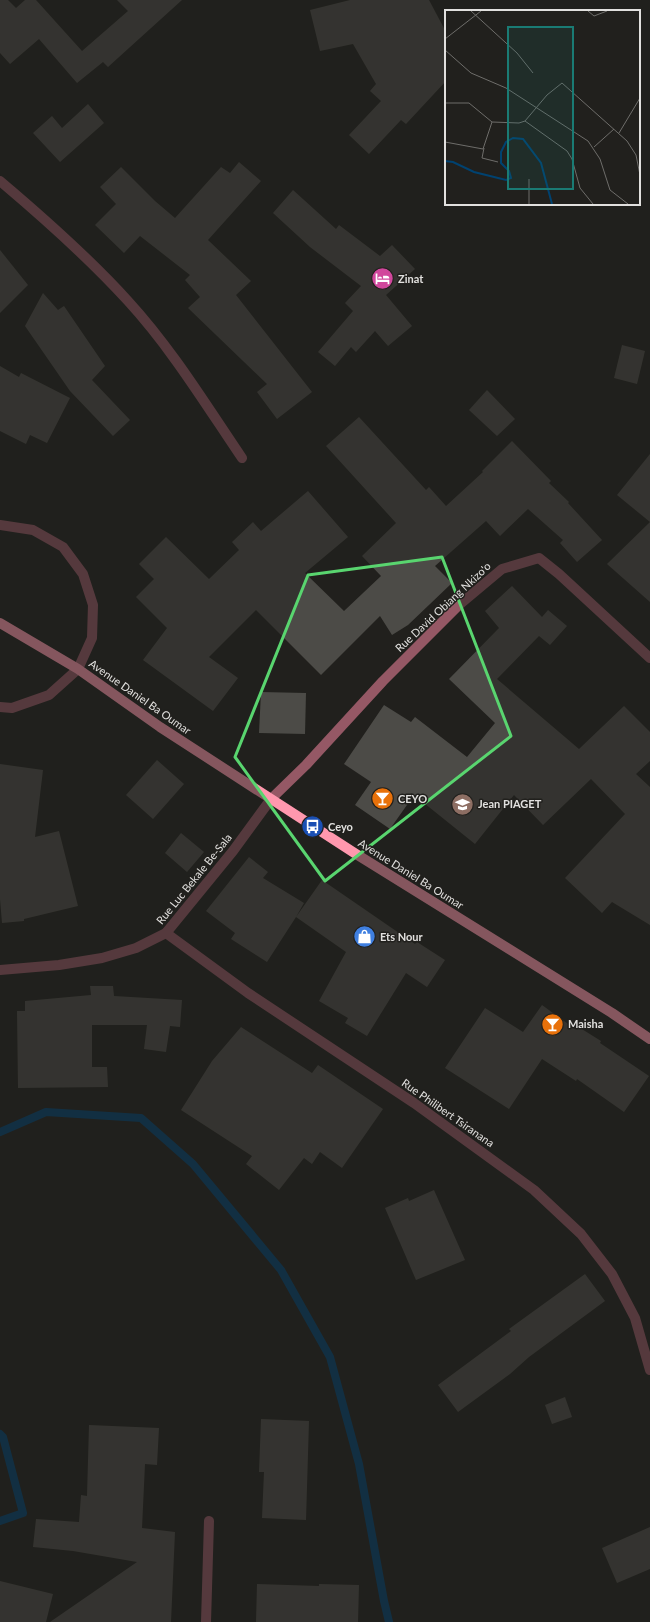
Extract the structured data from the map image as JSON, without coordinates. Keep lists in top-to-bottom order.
{
  "streets": {
    "main road": ["Avenue Daniel Ba Oumar"],
    "street": ["Rue David Obiang Nkizo'o", "Rue Luc Bekale Be-Sala", "Rue Philibert Tsiranana"]
  },
  "crossings": [
    ["Rue David Obiang Nkizo'o", "Avenue Daniel Ba Oumar"],
    ["Rue David Obiang Nkizo'o", "Rue Luc Bekale Be-Sala"],
    ["Avenue Daniel Ba Oumar", "Rue Luc Bekale Be-Sala"],
    ["Rue Luc Bekale Be-Sala", "Rue Philibert Tsiranana"]
  ],
  "places": {
    "hotel": ["Zinat"],
    "bar": ["CEYO", "Maisha"],
    "school or university": ["Jean PIAGET"],
    "bus stop": ["Ceyo"],
    "shop": ["Ets Nour"]
  }
}
